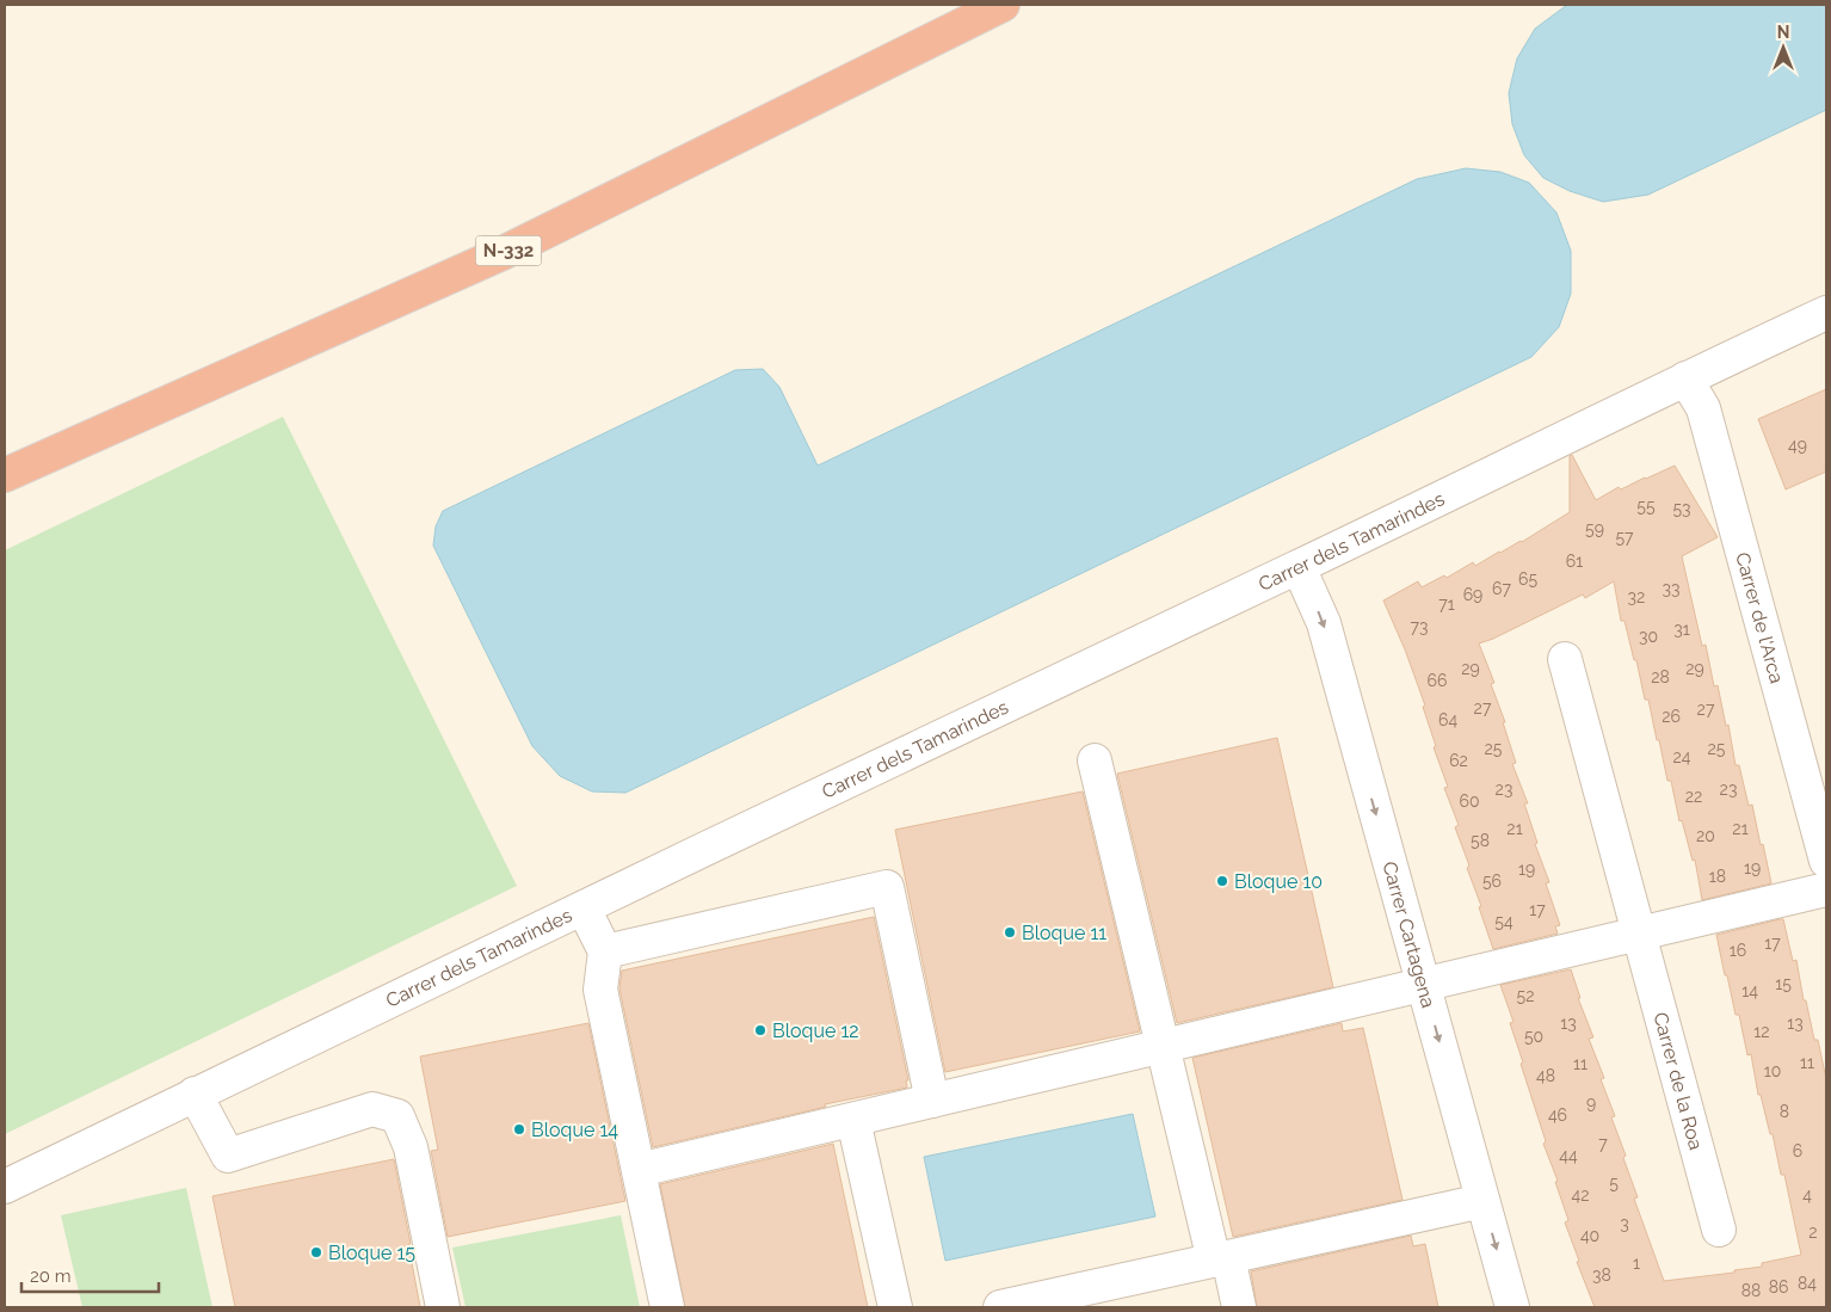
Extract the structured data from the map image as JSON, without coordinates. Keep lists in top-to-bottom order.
{
  "streets": {
    "highway": ["N-332"],
    "street": [
      "Carrer dels Tamarindes",
      "Carrer de l'Arca",
      "Carrer Cartagena",
      "Carrer de la Roa"
    ]
  },
  "crossings": [
    ["Carrer dels Tamarindes", "Carrer de l'Arca"],
    ["Carrer dels Tamarindes", "Carrer Cartagena"]
  ],
  "places": [
    "Bloque 10",
    "Bloque 11",
    "Bloque 12",
    "Bloque 14",
    "Bloque 15"
  ],
  "house_numbers": [
    "49",
    "55",
    "53",
    "59",
    "57",
    "61",
    "65",
    "67",
    "33",
    "69",
    "32",
    "71",
    "73",
    "31",
    "30",
    "29",
    "29",
    "28",
    "66",
    "27",
    "27",
    "26",
    "64",
    "25",
    "25",
    "24",
    "62",
    "23",
    "23",
    "22",
    "60",
    "21",
    "21",
    "20",
    "58",
    "19",
    "19",
    "18",
    "56",
    "17",
    "54",
    "17",
    "16",
    "15",
    "14",
    "52",
    "13",
    "13",
    "12",
    "50",
    "11",
    "11",
    "10",
    "48",
    "9",
    "8",
    "46",
    "7",
    "6",
    "44",
    "5",
    "42",
    "4",
    "3",
    "2",
    "40",
    "1",
    "38",
    "84",
    "86",
    "88"
  ],
  "scale_bar": "20 m",
  "north": "top"
}
